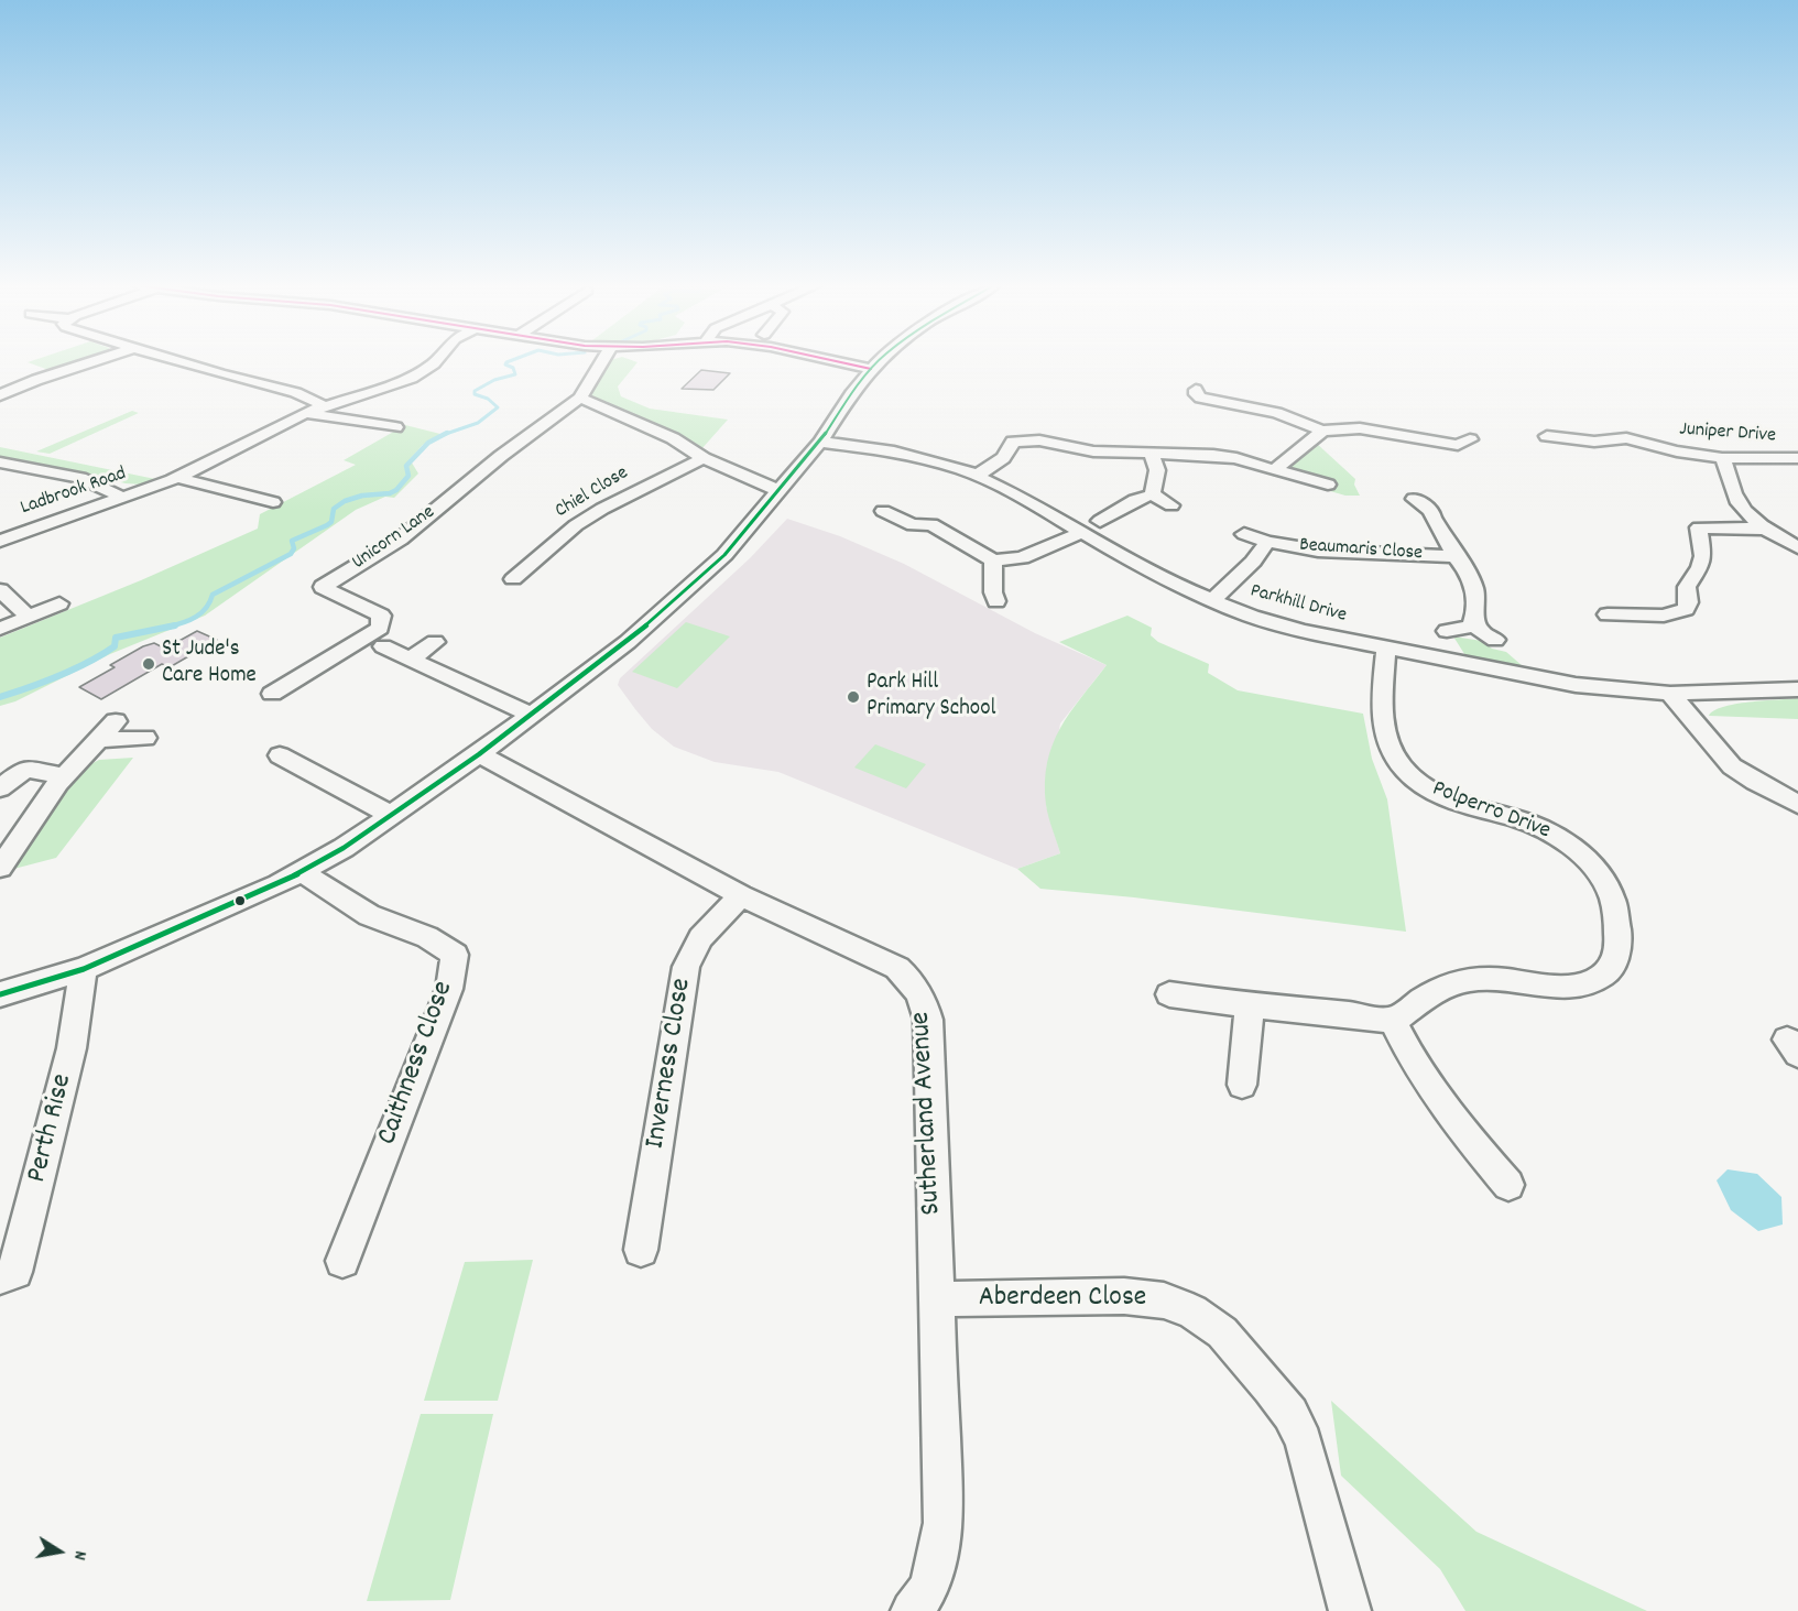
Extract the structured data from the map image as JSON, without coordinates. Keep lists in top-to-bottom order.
{
  "streets": {
    "street": [
      "Juniper Drive",
      "Ladbrook Road",
      "Chiel Close",
      "Unicorn Lane",
      "Beaumaris Close",
      "Parkhill Drive",
      "Polperro Drive",
      "Caithness Close",
      "Inverness Close",
      "Sutherland Avenue",
      "Perth Rise",
      "Aberdeen Close"
    ]
  },
  "crossings": [
    ["Beaumaris Close", "Parkhill Drive"],
    ["Parkhill Drive", "Polperro Drive"],
    ["Inverness Close", "Sutherland Avenue"],
    ["Sutherland Avenue", "Aberdeen Close"]
  ],
  "places": ["St Jude's Care Home", "Park Hill Primary School"],
  "north": "right"
}
